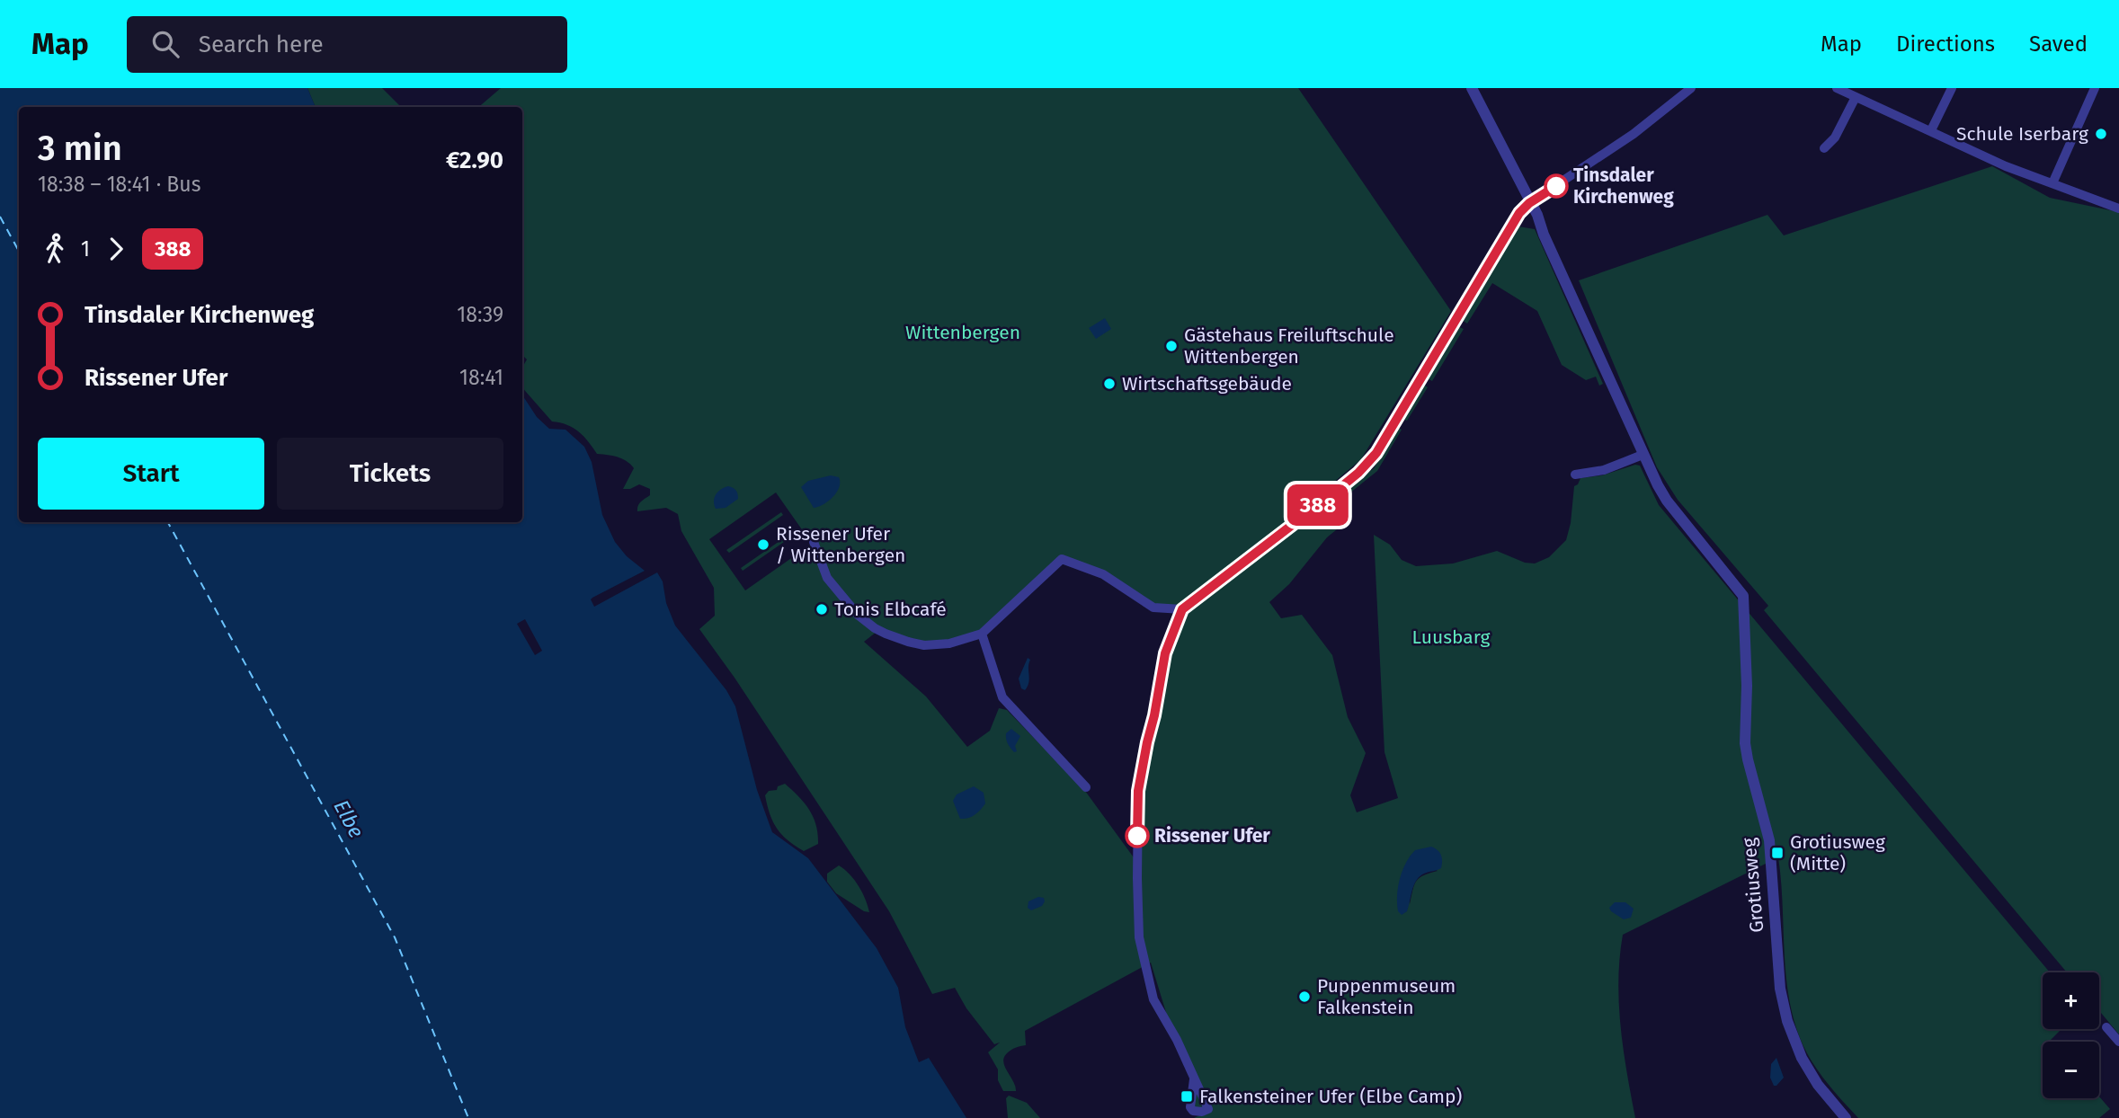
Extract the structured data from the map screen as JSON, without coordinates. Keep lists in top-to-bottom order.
{
  "streets": {
    "street": ["Grotiusweg"]
  },
  "water": ["Elbe"],
  "parks": ["Wittenbergen", "Luusbarg"],
  "places": {
    "other": [
      "Schule Iserbarg",
      "Tinsdaler Kirchenweg",
      "Gästehaus Freiluftschule Wittenbergen",
      "Wirtschaftsgebäude",
      "Rissener Ufer / Wittenbergen",
      "Tonis Elbcafé",
      "Rissener Ufer",
      "Puppenmuseum Falkenstein"
    ],
    "transit": ["Grotiusweg (Mitte)", "Falkensteiner Ufer (Elbe Camp)"]
  },
  "lines": ["bus line 388"],
  "page": {
    "header": "Map",
    "search": "Search here",
    "nav": ["Map", "Directions", "Saved"],
    "on_map": "388",
    "heading": ["3 min", "18:38 – 18:41 · Bus", "€2.90"],
    "legs": ["1", "388"],
    "list": [
      {
        "name": "Tinsdaler Kirchenweg",
        "value": "18:39"
      },
      {
        "name": "Rissener Ufer",
        "value": "18:41"
      }
    ],
    "buttons": ["Start", "Tickets"],
    "map_buttons": ["+", "−"]
  }
}
